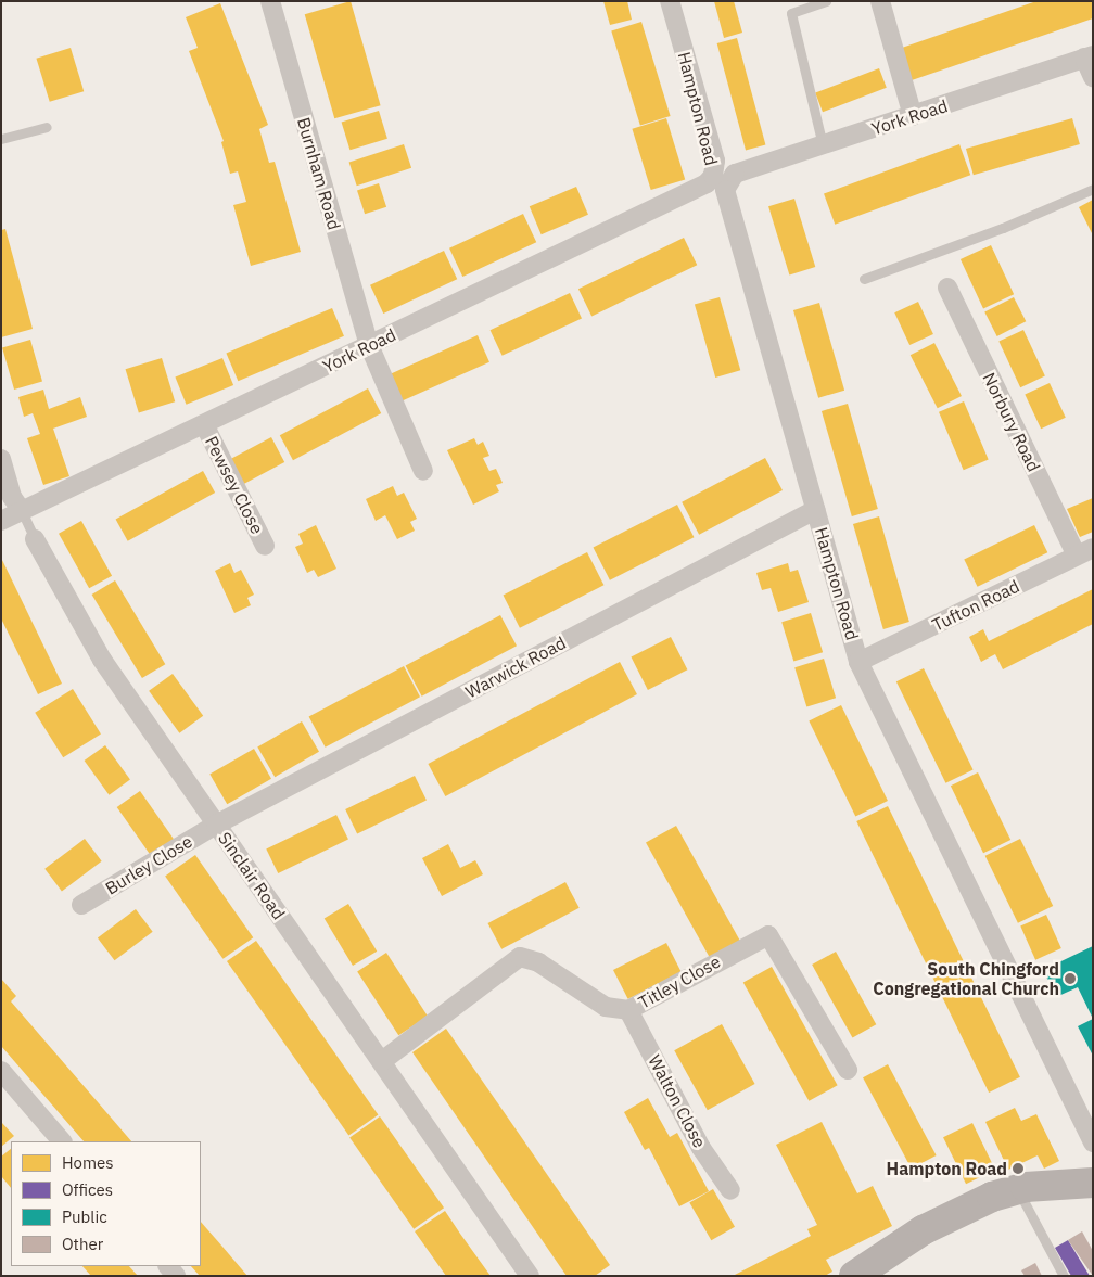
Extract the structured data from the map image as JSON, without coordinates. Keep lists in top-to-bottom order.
{
  "streets": {
    "street": [
      "Hampton Road",
      "York Road",
      "Burnham Road",
      "Norbury Road",
      "Pewsey Close",
      "Tufton Road",
      "Warwick Road",
      "Burley Close",
      "Sinclair Road",
      "Titley Close",
      "Walton Close"
    ]
  },
  "crossings": [
    ["Hampton Road", "York Road"],
    ["Hampton Road", "Tufton Road"],
    ["Hampton Road", "Warwick Road"],
    ["York Road", "Burnham Road"],
    ["York Road", "Pewsey Close"],
    ["York Road", "Sinclair Road"],
    ["Norbury Road", "Tufton Road"],
    ["Warwick Road", "Burley Close"],
    ["Warwick Road", "Sinclair Road"],
    ["Burley Close", "Sinclair Road"],
    ["Sinclair Road", "Titley Close"],
    ["Titley Close", "Walton Close"]
  ],
  "places": ["South Chingford Congregational Church", "Hampton Road"],
  "legend": [
    "Homes",
    "Offices",
    "Public",
    "Other"
  ]
}
